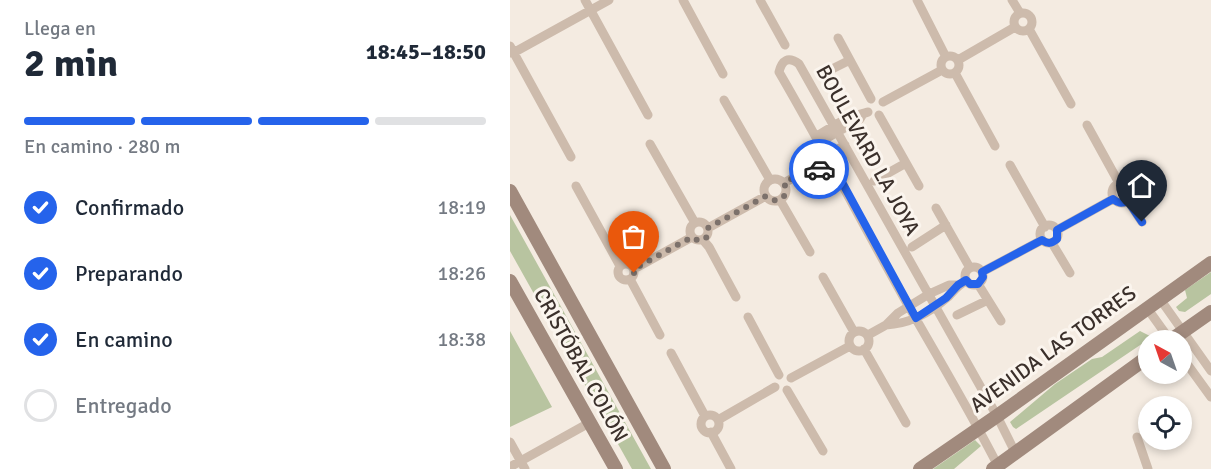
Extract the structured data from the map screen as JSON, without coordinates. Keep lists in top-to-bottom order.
{
  "streets": {
    "street": ["BOULEVARD LA JOYA", "AVENIDA LAS TORRES", "CRISTÓBAL COLÓN"]
  },
  "crossings": [
    ["BOULEVARD LA JOYA", "AVENIDA LAS TORRES"]
  ],
  "north": "top left",
  "page": {
    "heading": ["2 min", "Llega en", "18:45–18:50"],
    "bar": "En camino · 280 m",
    "list": [
      ["Confirmado", "18:19"],
      ["Preparando", "18:26"],
      ["En camino", "18:38"],
      "Entregado"
    ]
  }
}
